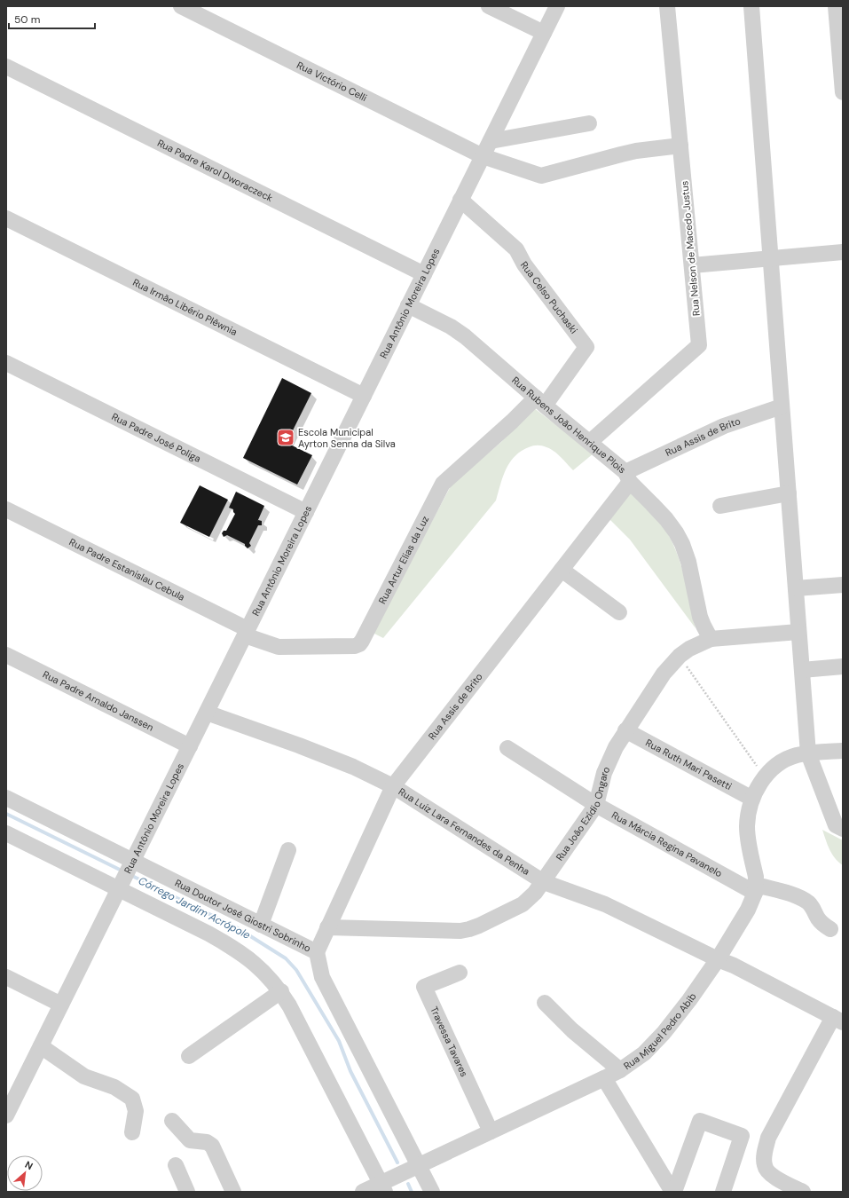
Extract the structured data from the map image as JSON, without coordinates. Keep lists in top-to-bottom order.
{
  "streets": {
    "street": [
      "Rua Victório Celli",
      "Rua Padre Karol Dworaczeck",
      "Rua Nelson de Macedo Justus",
      "Rua Celso Puchaski",
      "Rua Antônio Moreira Lopes",
      "Rua Irmão Libério Plêwnia",
      "Rua Rubens João Henrique Plois",
      "Rua Assis de Brito",
      "Rua Padre José Poliga",
      "Rua Artur Elias da Luz",
      "Rua Padre Estanislau Cebula",
      "Rua Padre Arnaldo Janssen",
      "Rua Ruth Mari Pasetti",
      "Rua João Ezídio Ongaro",
      "Rua Luiz Lara Fernandes da Penha",
      "Rua Márcia Regina Pavanelo",
      "Rua Doutor José Giostri Sobrinho",
      "Rua Miguel Pedro Abib",
      "Travessa Tavares"
    ]
  },
  "crossings": [
    ["Rua Victório Celli", "Rua Nelson de Macedo Justus"],
    ["Rua Victório Celli", "Rua Antônio Moreira Lopes"],
    ["Rua Padre Karol Dworaczeck", "Rua Antônio Moreira Lopes"],
    ["Rua Nelson de Macedo Justus", "Rua Rubens João Henrique Plois"],
    ["Rua Celso Puchaski", "Rua Antônio Moreira Lopes"],
    ["Rua Celso Puchaski", "Rua Rubens João Henrique Plois"],
    ["Rua Celso Puchaski", "Rua Artur Elias da Luz"],
    ["Rua Antônio Moreira Lopes", "Rua Irmão Libério Plêwnia"],
    ["Rua Antônio Moreira Lopes", "Rua Rubens João Henrique Plois"],
    ["Rua Antônio Moreira Lopes", "Rua Padre José Poliga"],
    ["Rua Antônio Moreira Lopes", "Rua Artur Elias da Luz"],
    ["Rua Antônio Moreira Lopes", "Rua Padre Estanislau Cebula"],
    ["Rua Antônio Moreira Lopes", "Rua Padre Arnaldo Janssen"],
    ["Rua Antônio Moreira Lopes", "Rua Luiz Lara Fernandes da Penha"],
    ["Rua Antônio Moreira Lopes", "Rua Doutor José Giostri Sobrinho"],
    ["Rua Rubens João Henrique Plois", "Rua Assis de Brito"],
    ["Rua Rubens João Henrique Plois", "Rua Artur Elias da Luz"],
    ["Rua Rubens João Henrique Plois", "Rua João Ezídio Ongaro"],
    ["Rua Assis de Brito", "Rua João Ezídio Ongaro"],
    ["Rua Assis de Brito", "Rua Luiz Lara Fernandes da Penha"],
    ["Rua Assis de Brito", "Rua Doutor José Giostri Sobrinho"],
    ["Rua Artur Elias da Luz", "Rua Padre Estanislau Cebula"],
    ["Rua Ruth Mari Pasetti", "Rua João Ezídio Ongaro"],
    ["Rua João Ezídio Ongaro", "Rua Luiz Lara Fernandes da Penha"],
    ["Rua João Ezídio Ongaro", "Rua Márcia Regina Pavanelo"],
    ["Rua Luiz Lara Fernandes da Penha", "Rua Miguel Pedro Abib"],
    ["Rua Márcia Regina Pavanelo", "Rua Miguel Pedro Abib"],
    ["Rua Doutor José Giostri Sobrinho", "Rua Miguel Pedro Abib"],
    ["Rua Miguel Pedro Abib", "Travessa Tavares"]
  ],
  "water": ["Córrego Jardim Acrópole"],
  "places": {
    "school or university": ["Escola Municipal Ayrton Senna da Silva"]
  },
  "scale_bar": "50 m",
  "north": "top right"
}
